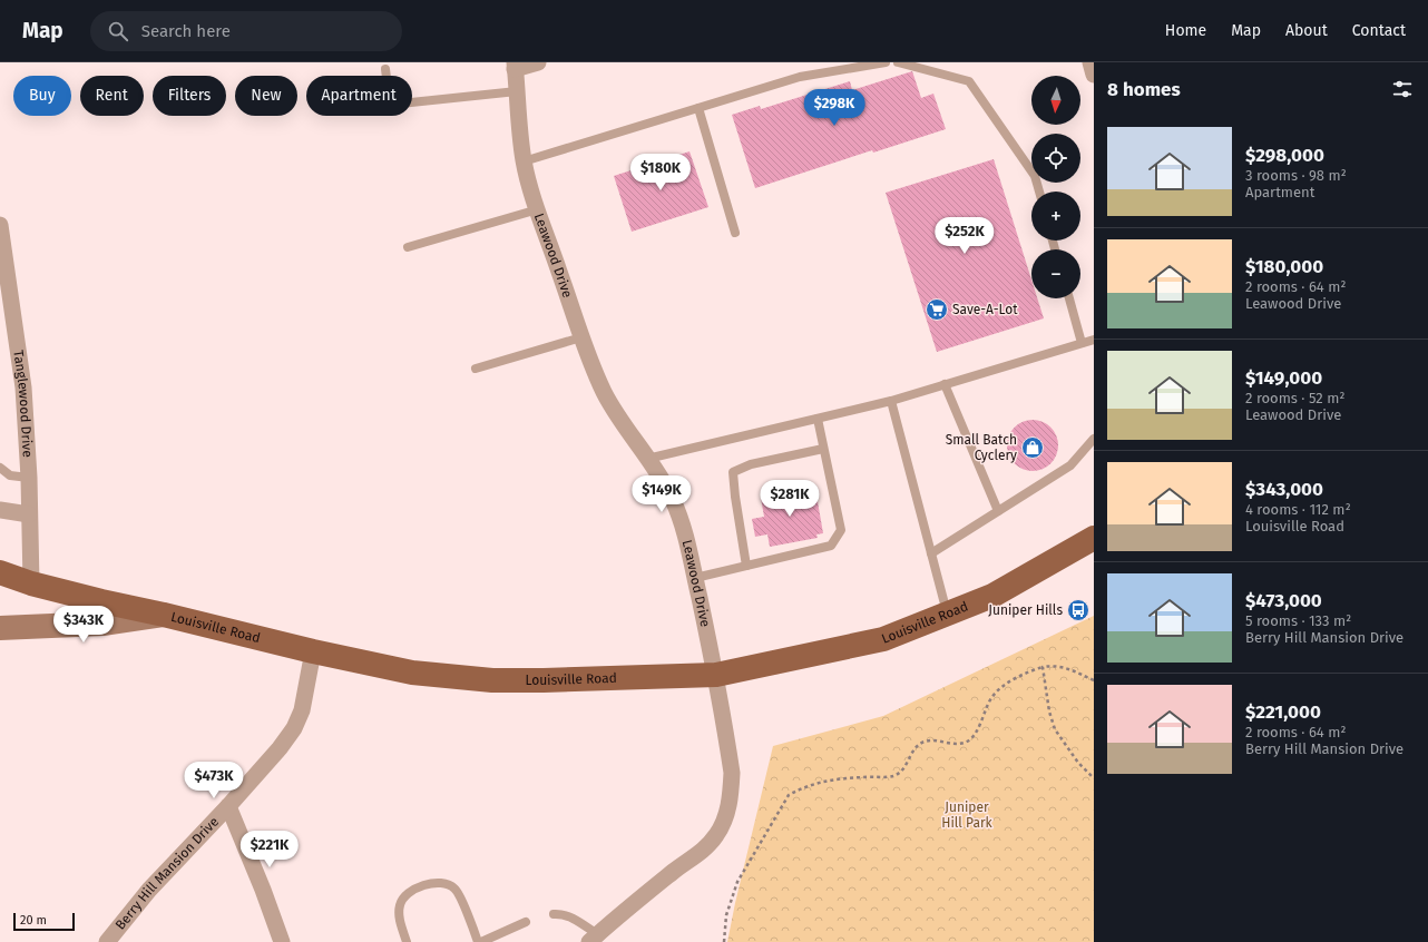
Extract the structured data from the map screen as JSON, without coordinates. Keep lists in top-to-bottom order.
{
  "streets": {
    "main road": ["Louisville Road"],
    "street": ["Leawood Drive", "Tanglewood Drive", "Berry Hill Mansion Drive"]
  },
  "crossings": [
    ["Leawood Drive", "Louisville Road"],
    ["Tanglewood Drive", "Louisville Road"],
    ["Louisville Road", "Berry Hill Mansion Drive"]
  ],
  "parks": ["Juniper Hill Park"],
  "places": {
    "supermarket": ["Save-A-Lot"],
    "shop": ["Small Batch Cyclery"],
    "bus stop": ["Juniper Hills"]
  },
  "scale_bar": "20 m",
  "north": "bottom",
  "page": {
    "header": "Map",
    "search": "Search here",
    "nav": [
      "Home",
      "Map",
      "About",
      "Contact"
    ],
    "heading": "8 homes",
    "map_buttons": ["+", "−"],
    "chip": [
      "Buy",
      "Rent",
      "Filters",
      "New",
      "Apartment"
    ],
    "price": [
      "$298K",
      "$180K",
      "$252K",
      "$149K",
      "$281K",
      "$343K",
      "$473K",
      "$221K"
    ],
    "list": [
      {
        "name": "$298,000",
        "note": "3 rooms · 98 m² · Apartment"
      },
      {
        "name": "$180,000",
        "note": "2 rooms · 64 m² · Leawood Drive"
      },
      {
        "name": "$149,000",
        "note": "2 rooms · 52 m² · Leawood Drive"
      },
      {
        "name": "$343,000",
        "note": "4 rooms · 112 m² · Louisville Road"
      },
      {
        "name": "$473,000",
        "note": "5 rooms · 133 m² · Berry Hill Mansion Drive"
      },
      {
        "name": "$221,000",
        "note": "2 rooms · 64 m² · Berry Hill Mansion Drive"
      }
    ],
    "scale": "20 m"
  }
}
